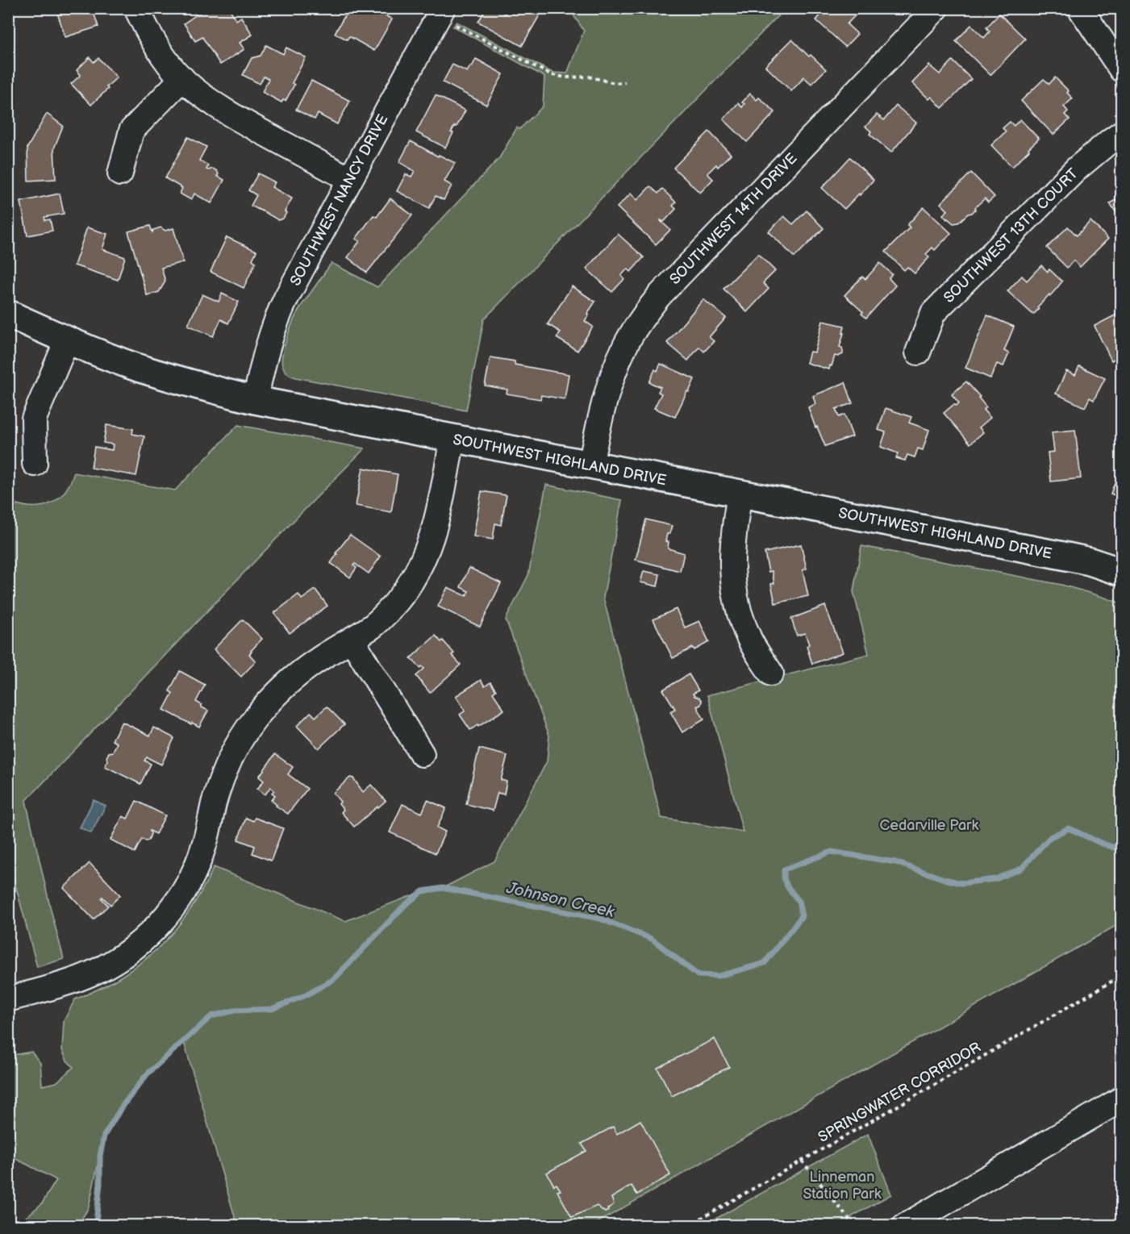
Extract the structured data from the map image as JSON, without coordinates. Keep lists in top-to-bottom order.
{
  "streets": {
    "main road": ["SOUTHWEST HIGHLAND DRIVE"],
    "street": ["SOUTHWEST NANCY DRIVE", "SOUTHWEST 14TH DRIVE", "SOUTHWEST 13TH COURT"],
    "path": ["SPRINGWATER CORRIDOR"]
  },
  "crossings": [
    ["SOUTHWEST NANCY DRIVE", "SOUTHWEST HIGHLAND DRIVE"],
    ["SOUTHWEST 14TH DRIVE", "SOUTHWEST HIGHLAND DRIVE"]
  ],
  "water": ["Johnson Creek"],
  "parks": ["Cedarville Park", "Linneman Station Park"]
}
